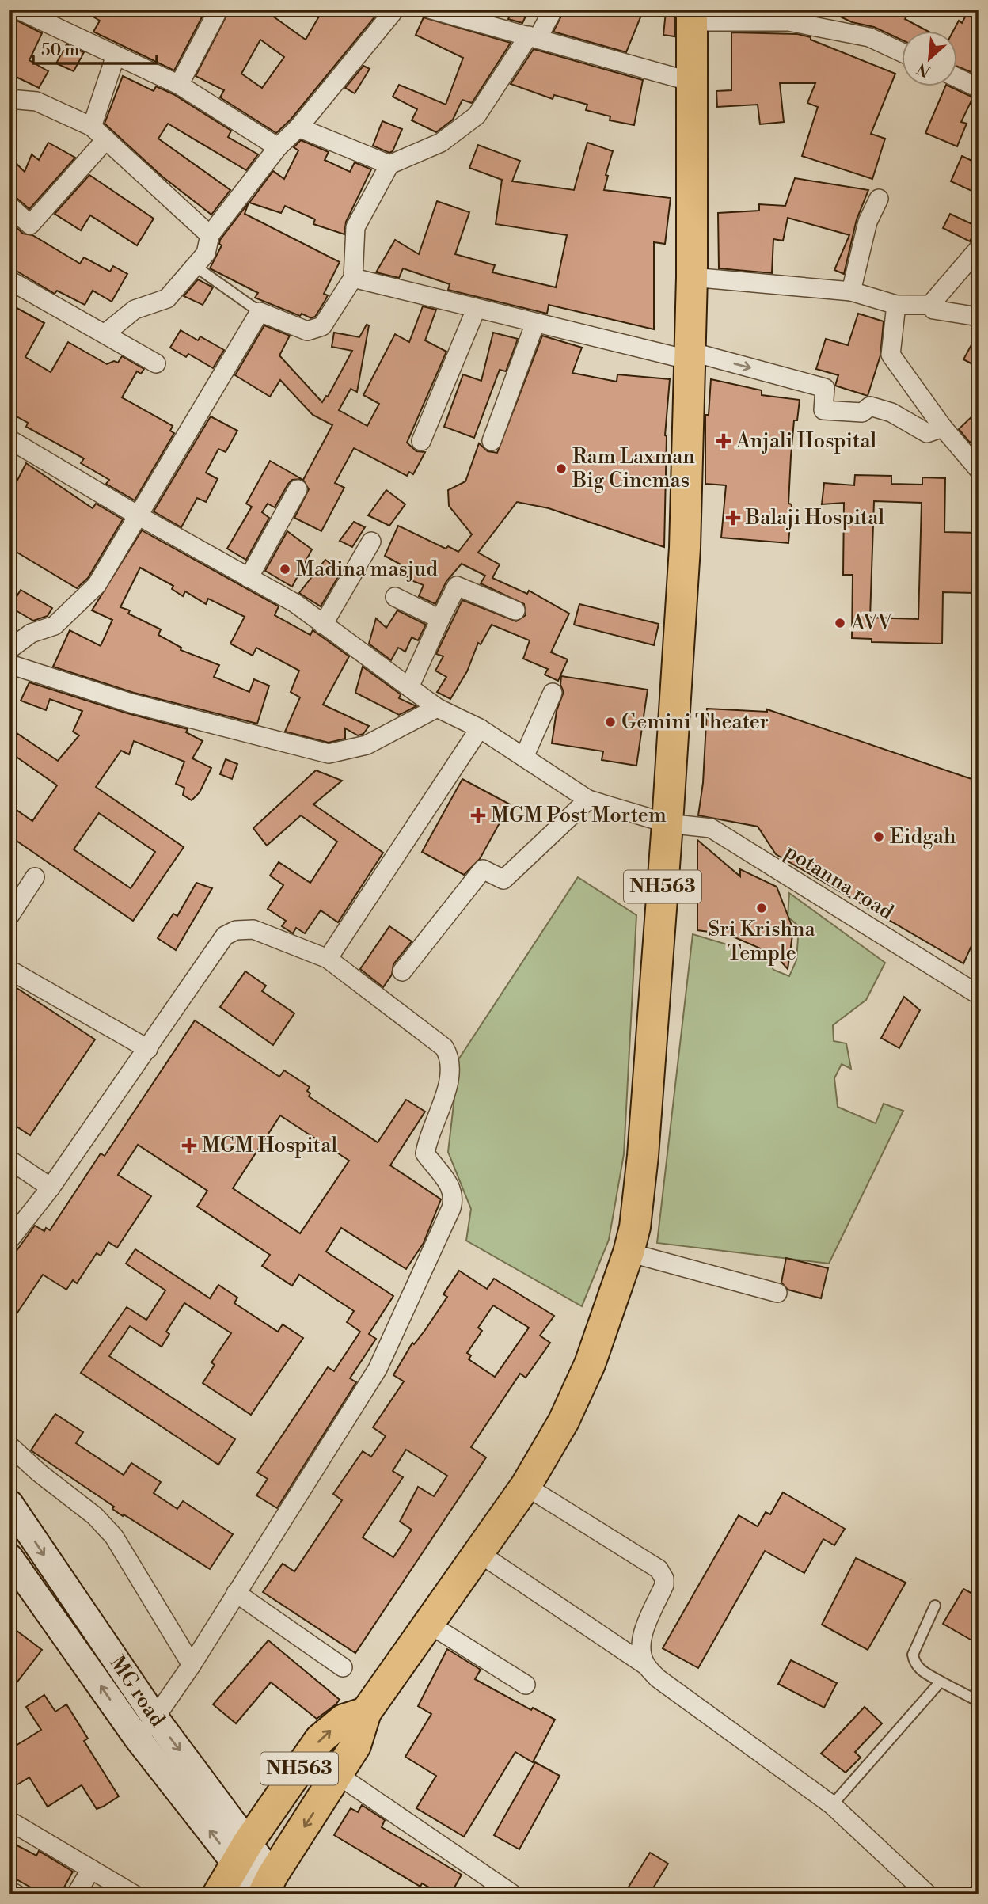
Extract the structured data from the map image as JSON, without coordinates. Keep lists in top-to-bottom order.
{
  "streets": {
    "highway": ["NH563"],
    "main road": ["MG road"],
    "street": ["potanna road"]
  },
  "crossings": [
    ["potanna road", "NH563"],
    ["NH563", "MG road"]
  ],
  "places": {
    "health": [
      "Anjali Hospital",
      "Balaji Hospital",
      "MGM Post Mortem",
      "MGM Hospital"
    ],
    "other": [
      "Ram Laxman Big Cinemas",
      "Madina masjud",
      "AVV",
      "Gemini Theater",
      "Eidgah",
      "Sri Krishna Temple"
    ]
  },
  "scale_bar": "50 m",
  "north": "bottom left"
}
